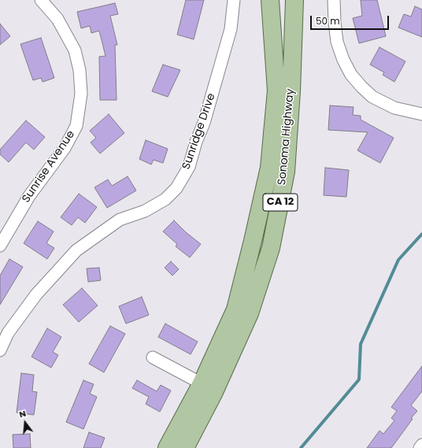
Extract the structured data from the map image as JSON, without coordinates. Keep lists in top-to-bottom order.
{
  "streets": {
    "main road": ["Sonoma Highway", "CA 12"],
    "street": ["Sunridge Drive", "Sunrise Avenue"]
  },
  "crossings": [
    ["Sonoma Highway", "CA 12"]
  ],
  "scale_bar": "50 m",
  "north": "top"
}
